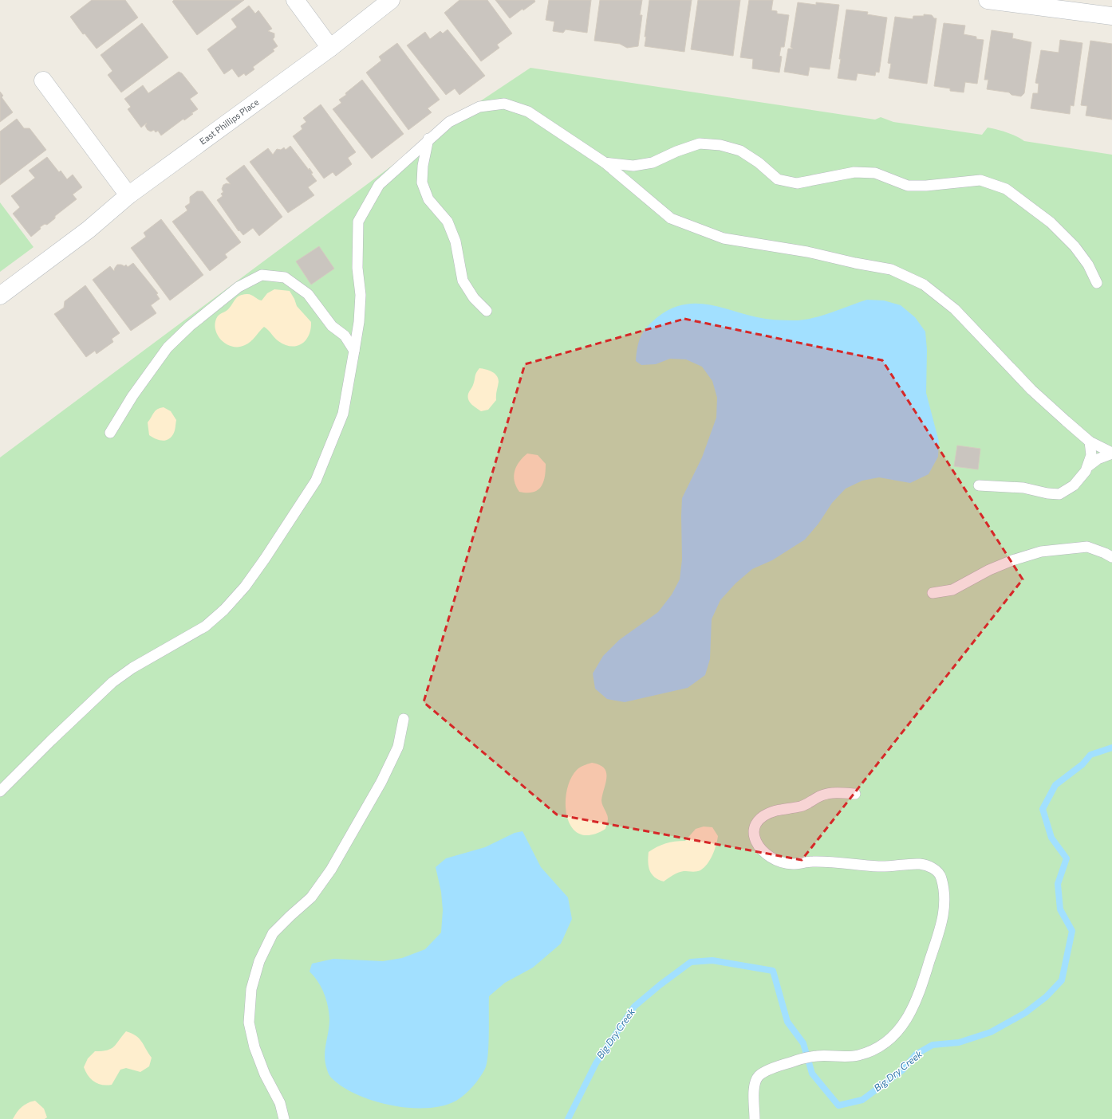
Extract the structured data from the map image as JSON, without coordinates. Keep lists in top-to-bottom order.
{
  "streets": {
    "street": ["East Phillips Place"]
  },
  "water": ["Big Dry Creek"]
}
